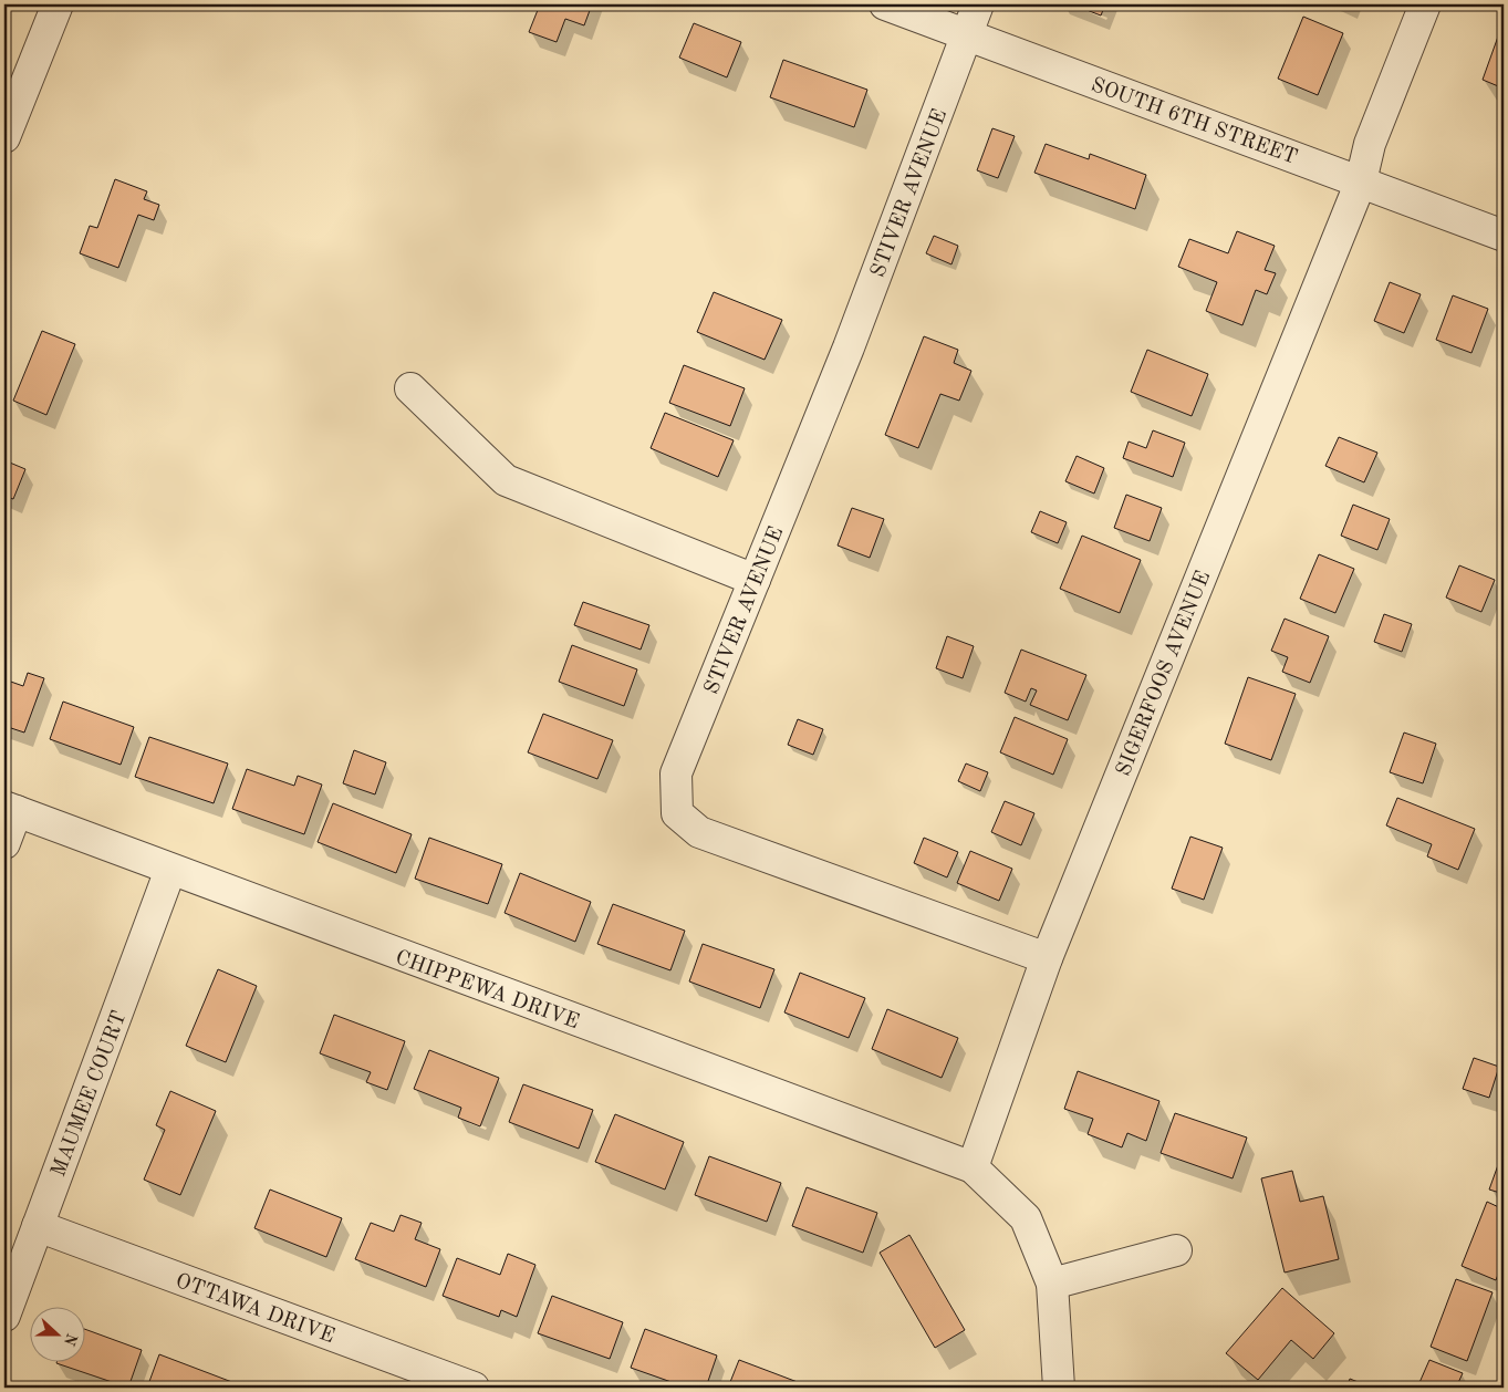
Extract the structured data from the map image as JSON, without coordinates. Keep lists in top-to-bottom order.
{
  "streets": {
    "street": [
      "SOUTH 6TH STREET",
      "STIVER AVENUE",
      "SIGERFOOS AVENUE",
      "CHIPPEWA DRIVE",
      "MAUMEE COURT",
      "OTTAWA DRIVE"
    ]
  },
  "crossings": [
    ["SOUTH 6TH STREET", "STIVER AVENUE"],
    ["SOUTH 6TH STREET", "SIGERFOOS AVENUE"],
    ["STIVER AVENUE", "SIGERFOOS AVENUE"],
    ["SIGERFOOS AVENUE", "CHIPPEWA DRIVE"],
    ["CHIPPEWA DRIVE", "MAUMEE COURT"],
    ["MAUMEE COURT", "OTTAWA DRIVE"]
  ],
  "north": "right"
}
